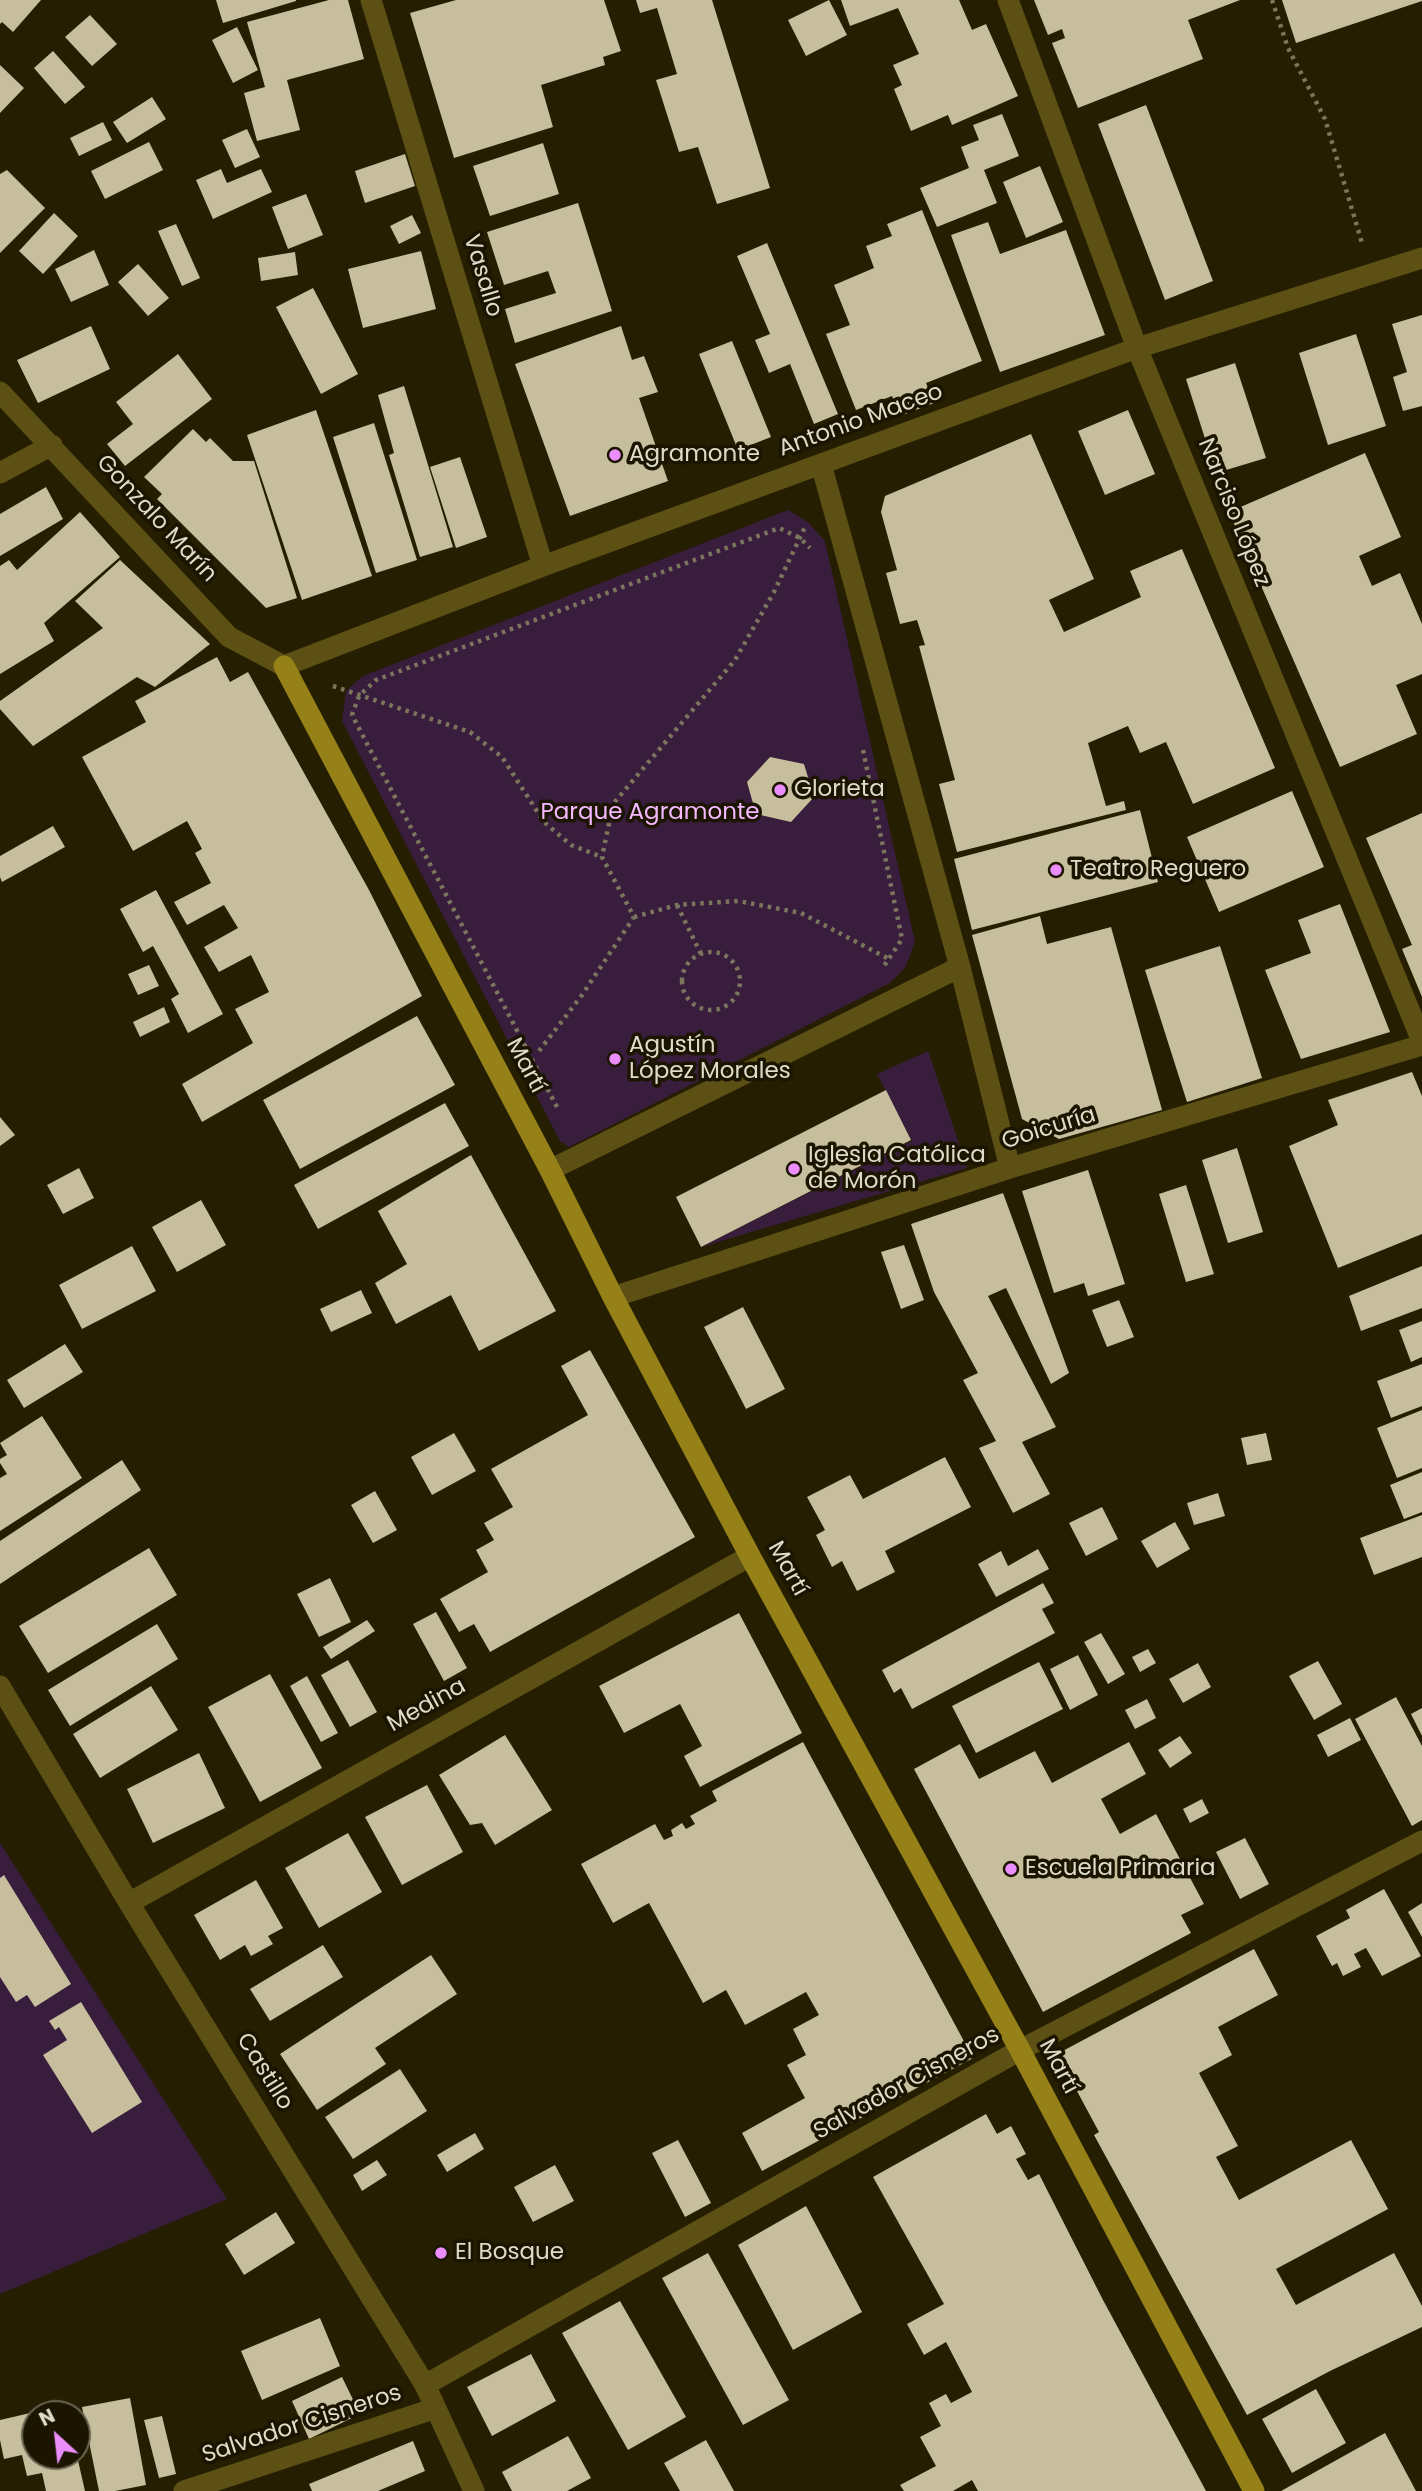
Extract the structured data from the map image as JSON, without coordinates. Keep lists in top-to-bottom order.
{
  "streets": {
    "main road": ["Martí"],
    "street": [
      "Vasallo",
      "Antonio Maceo",
      "Narciso López",
      "Gonzalo Marín",
      "Goicuría",
      "Medina",
      "Castillo",
      "Salvador Cisneros"
    ]
  },
  "crossings": [
    ["Vasallo", "Antonio Maceo"],
    ["Antonio Maceo", "Narciso López"],
    ["Antonio Maceo", "Gonzalo Marín"],
    ["Antonio Maceo", "Martí"],
    ["Narciso López", "Goicuría"],
    ["Gonzalo Marín", "Martí"],
    ["Martí", "Goicuría"],
    ["Martí", "Medina"],
    ["Martí", "Salvador Cisneros"],
    ["Medina", "Castillo"],
    ["Castillo", "Salvador Cisneros"]
  ],
  "parks": ["Parque Agramonte"],
  "places": [
    "Agramonte",
    "Glorieta",
    "Teatro Reguero",
    "Agustín López Morales",
    "Iglesia Católica de Morón",
    "Escuela Primaria",
    "El Bosque"
  ],
  "north": "top left"
}
